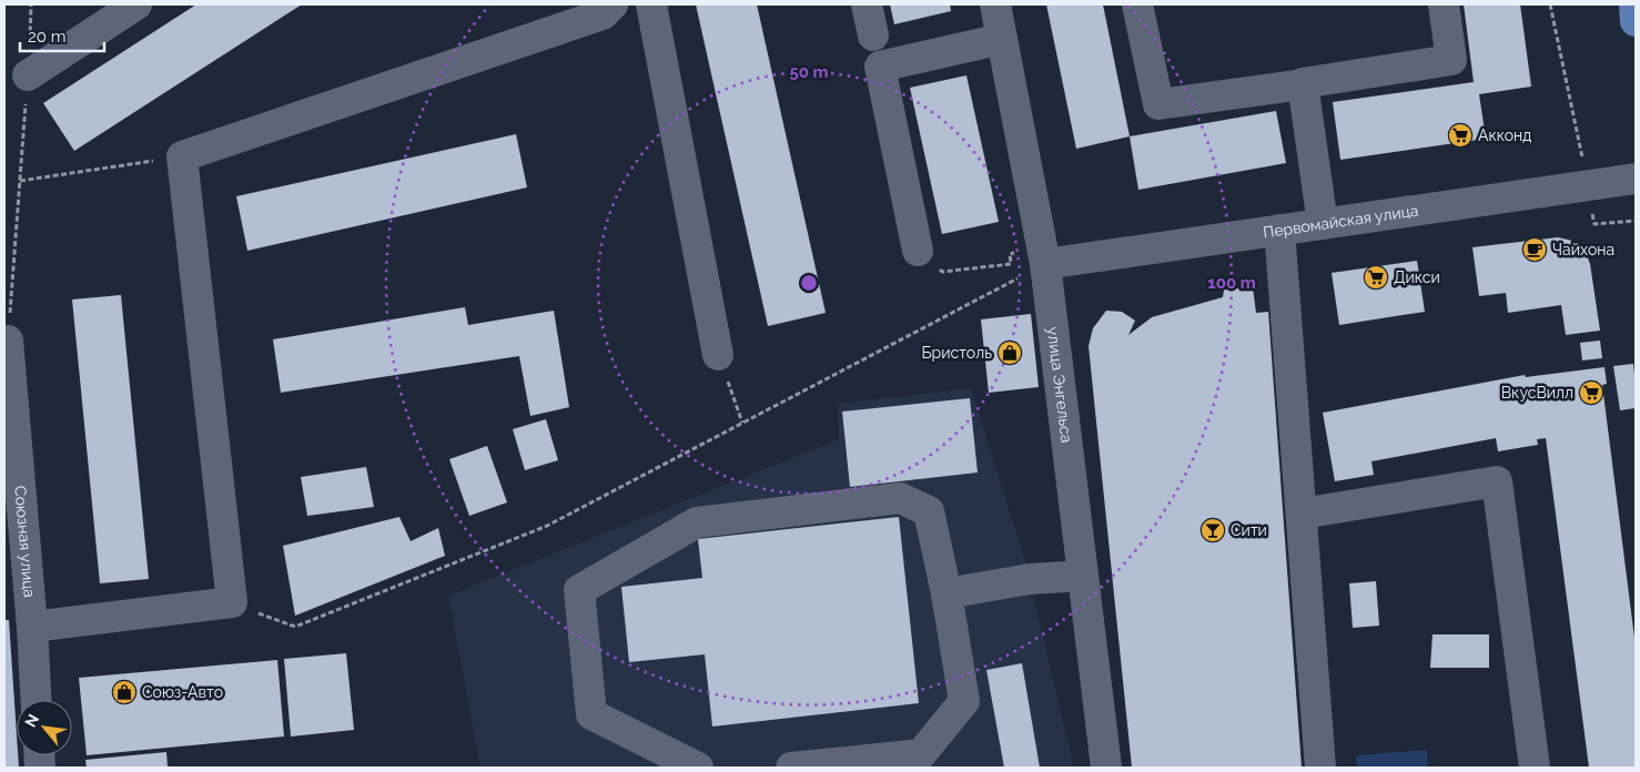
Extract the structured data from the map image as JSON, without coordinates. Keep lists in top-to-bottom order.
{
  "streets": {
    "street": ["Первомайская улица", "улица Энгельса", "Союзная улица"]
  },
  "crossings": [
    ["Первомайская улица", "улица Энгельса"]
  ],
  "places": {
    "supermarket": ["Акконд", "Дикси", "ВкусВилл"],
    "cafe": ["Чайхона"],
    "shop": ["Бристоль", "Союз-Авто"],
    "bar": ["Сити"]
  },
  "scale_bar": "20 m",
  "north": "top left",
  "rings": ["50 m", "100 m"]
}
